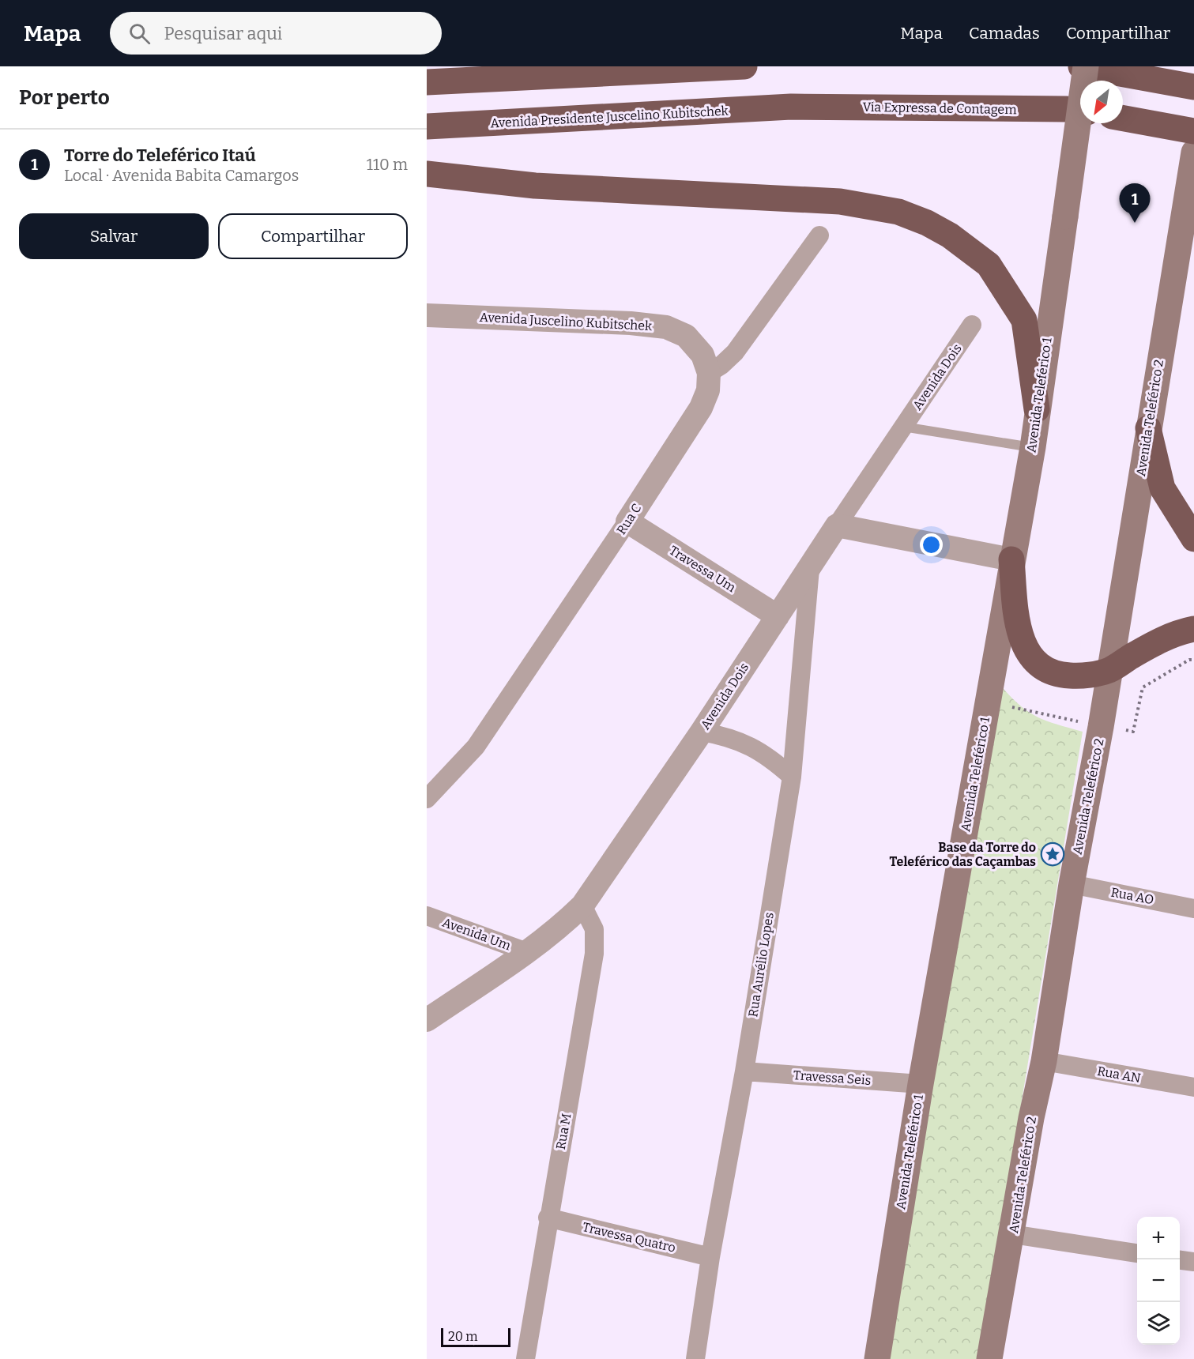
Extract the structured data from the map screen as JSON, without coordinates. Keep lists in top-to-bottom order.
{
  "streets": {
    "highway": ["Via Expressa de Contagem", "Avenida Presidente Juscelino Kubitschek"],
    "main road": ["Avenida Teleférico 1", "Avenida Teleférico 2"],
    "street": [
      "Avenida Juscelino Kubitschek",
      "Avenida Dois",
      "Rua C",
      "Travessa Um",
      "Rua AO",
      "Avenida Um",
      "Rua Aurélio Lopes",
      "Rua AN",
      "Travessa Seis",
      "Rua M",
      "Travessa Quatro"
    ]
  },
  "crossings": [
    ["Via Expressa de Contagem", "Avenida Presidente Juscelino Kubitschek"],
    ["Avenida Juscelino Kubitschek", "Rua C"],
    ["Avenida Dois", "Travessa Um"],
    ["Avenida Dois", "Avenida Um"],
    ["Avenida Dois", "Rua Aurélio Lopes"],
    ["Avenida Dois", "Rua M"],
    ["Avenida Teleférico 1", "Travessa Seis"],
    ["Avenida Teleférico 2", "Rua AO"],
    ["Avenida Teleférico 2", "Rua AN"],
    ["Rua C", "Travessa Um"],
    ["Rua Aurélio Lopes", "Travessa Seis"],
    ["Rua Aurélio Lopes", "Travessa Quatro"],
    ["Rua M", "Travessa Quatro"]
  ],
  "places": {
    "place": ["Base da Torre do Teleférico das Caçambas"]
  },
  "scale_bar": "20 m",
  "north": "bottom left",
  "page": {
    "header": "Mapa",
    "search": "Pesquisar aqui",
    "nav": ["Mapa", "Camadas", "Compartilhar"],
    "heading": "Por perto",
    "list": [
      {
        "mark": "1",
        "name": "Torre do Teleférico Itaú",
        "note": "Local · Avenida Babita Camargos",
        "value": "110 m"
      }
    ],
    "pins": "1",
    "buttons": ["Salvar", "Compartilhar"],
    "map_buttons": ["+", "−"],
    "scale": "20 m"
  }
}
